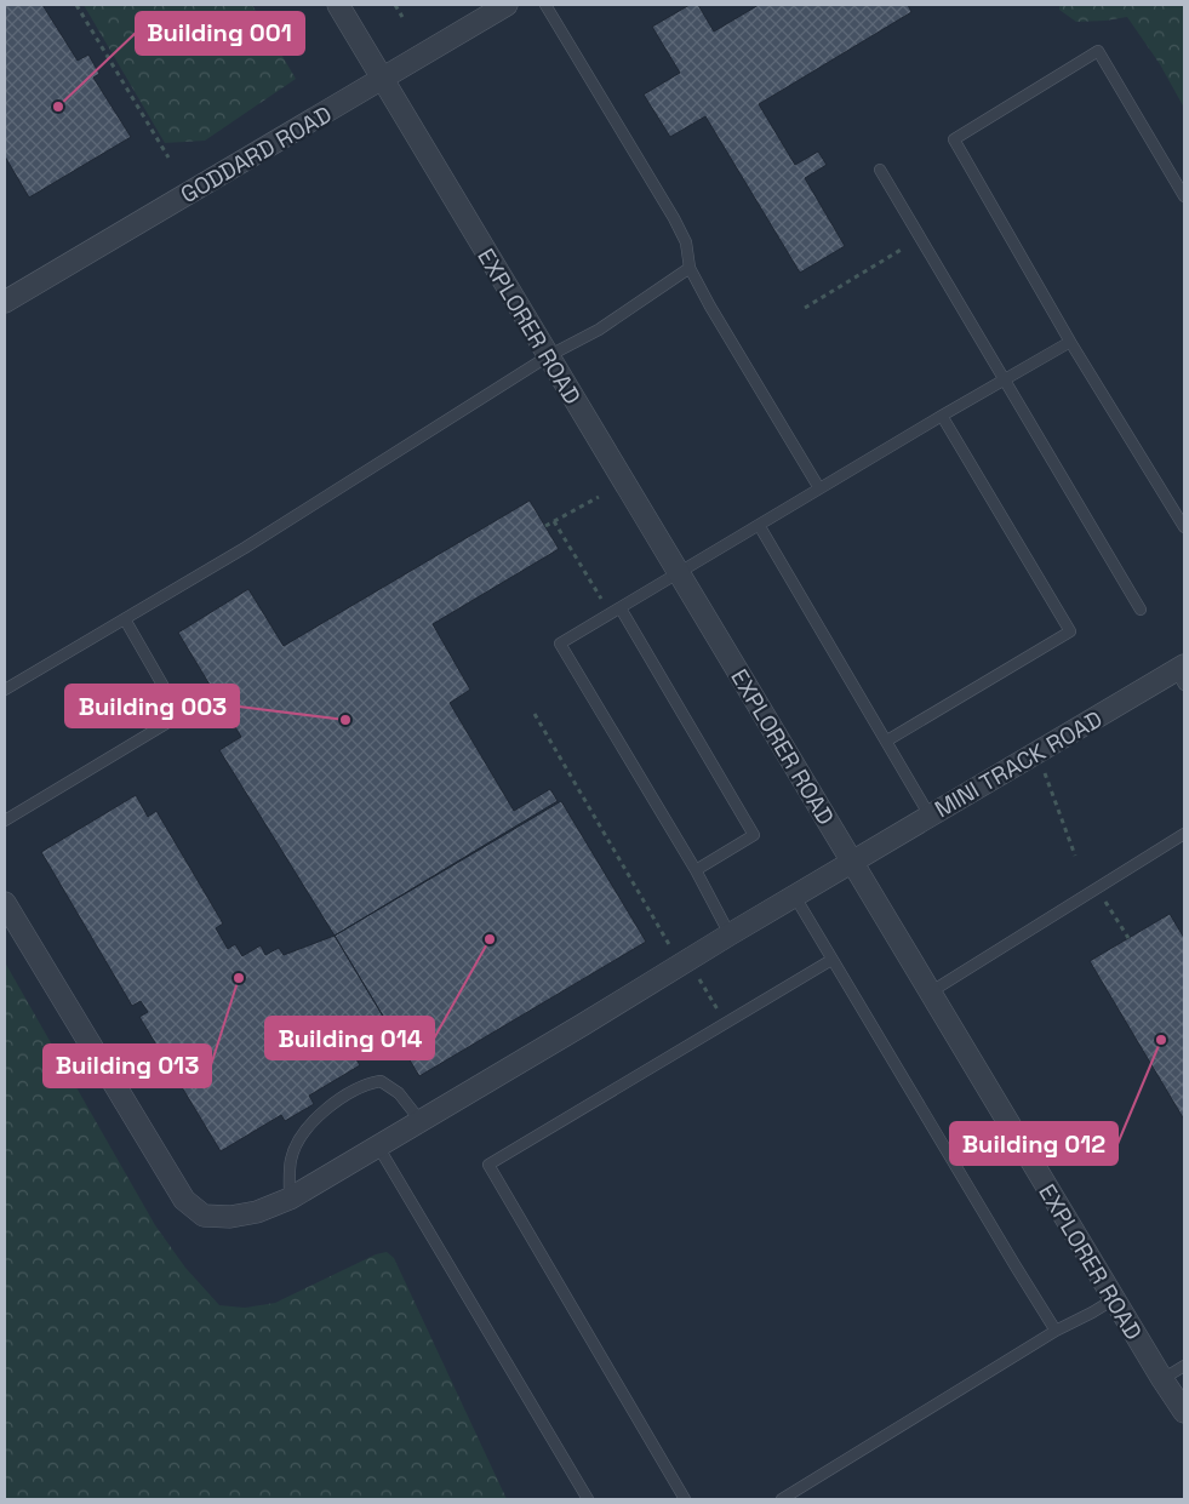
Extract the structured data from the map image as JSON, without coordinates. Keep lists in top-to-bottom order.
{
  "streets": {
    "street": ["GODDARD ROAD", "EXPLORER ROAD", "MINI TRACK ROAD"]
  },
  "crossings": [
    ["GODDARD ROAD", "EXPLORER ROAD"],
    ["EXPLORER ROAD", "MINI TRACK ROAD"]
  ],
  "places": [
    "Building 001",
    "Building 003",
    "Building 014",
    "Building 013",
    "Building 012"
  ]
}
